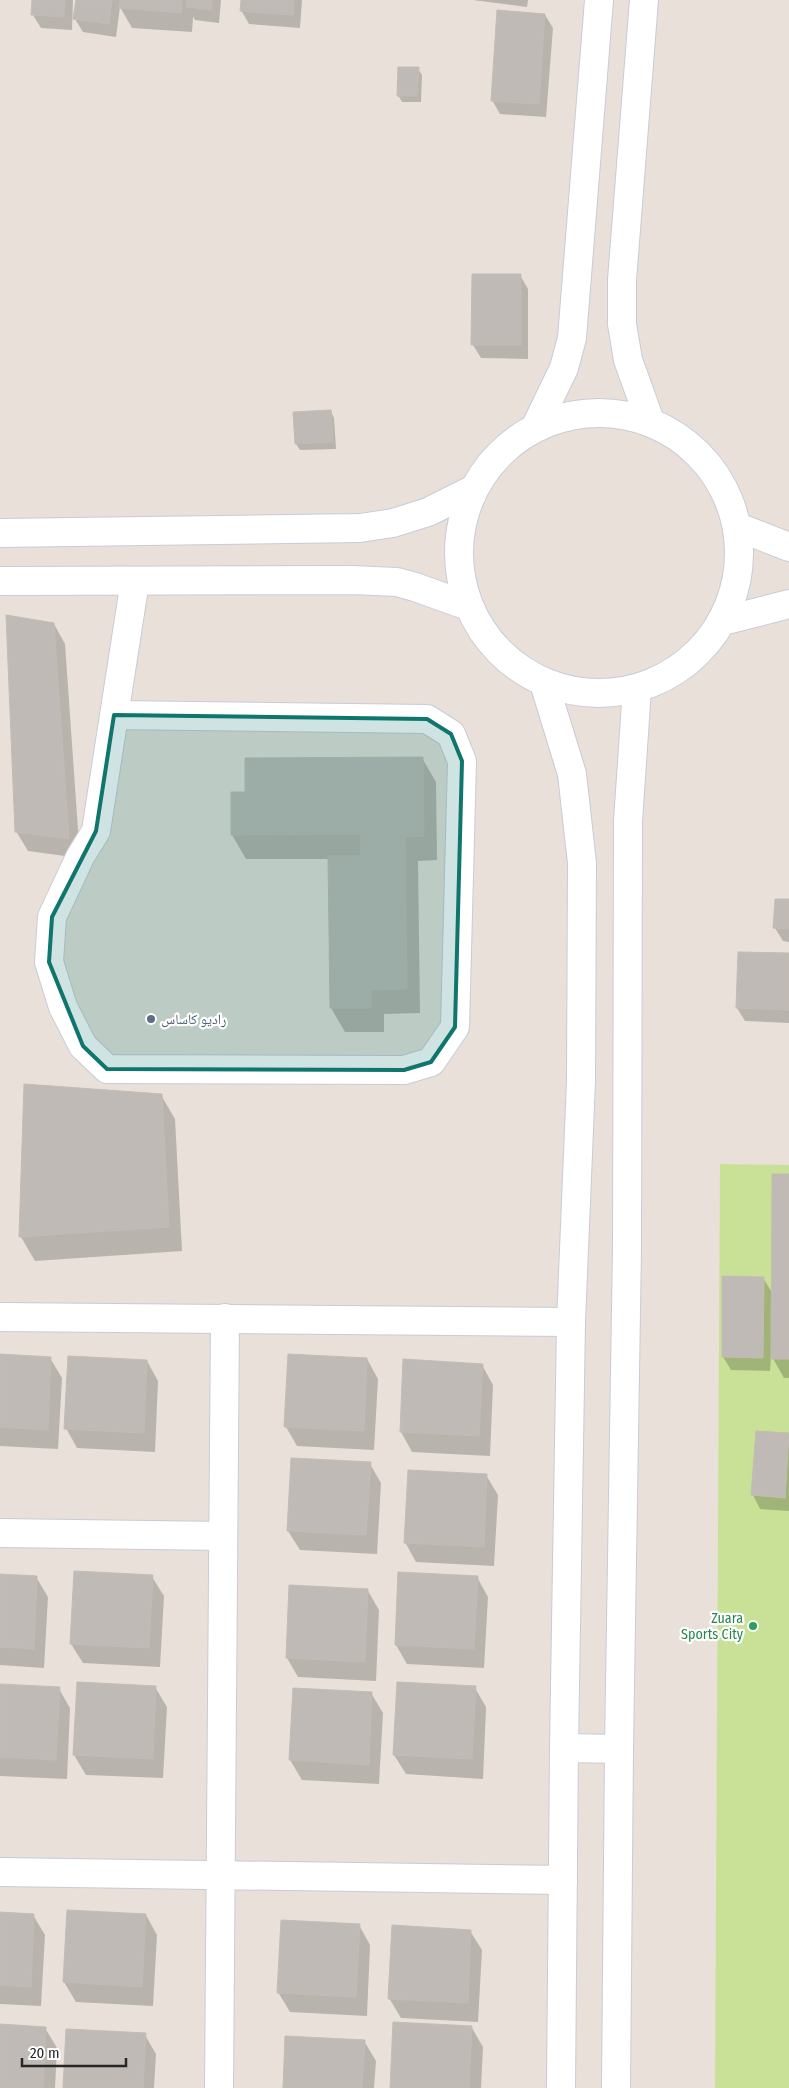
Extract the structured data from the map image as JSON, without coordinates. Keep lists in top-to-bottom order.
{
  "places": ["راديو كاساس", "Zuara Sports City"],
  "scale_bar": "20 m"
}
